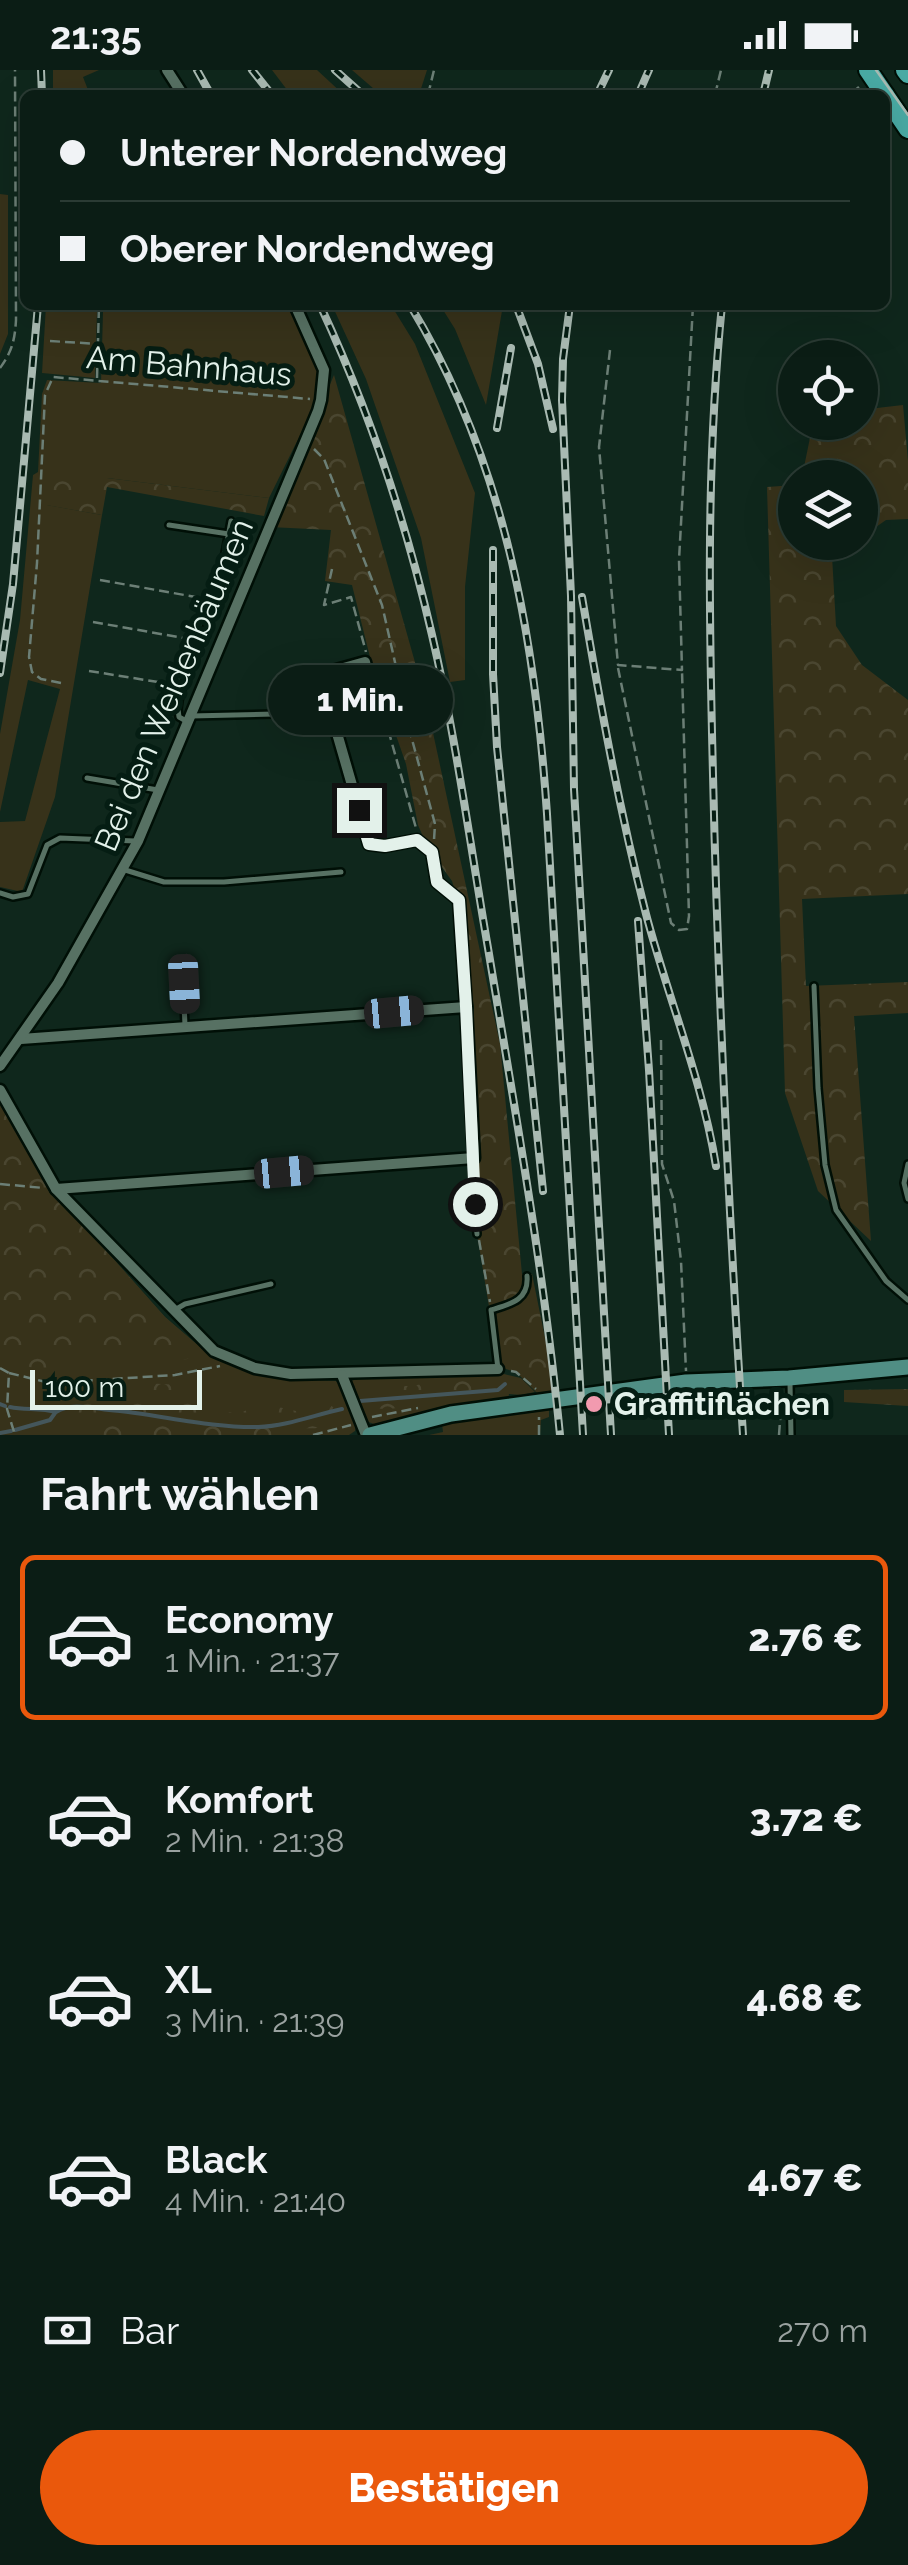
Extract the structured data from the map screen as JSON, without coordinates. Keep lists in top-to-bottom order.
{
  "streets": {
    "street": ["Bei den Weidenbäumen"],
    "path": ["Am Bahnhaus"]
  },
  "crossings": [
    ["Am Bahnhaus", "Bei den Weidenbäumen"]
  ],
  "places": ["Graffitiflächen"],
  "scale_bar": "100 m",
  "page": {
    "status": "21:35",
    "banner": ["Unterer Nordendweg", "Oberer Nordendweg"],
    "bubble": "1 Min.",
    "scale": "100 m",
    "heading": "Fahrt wählen",
    "list": [
      {
        "name": "Economy",
        "note": "1 Min. · 21:37",
        "value": "2.76 €"
      },
      {
        "name": "Komfort",
        "note": "2 Min. · 21:38",
        "value": "3.72 €"
      },
      {
        "name": "XL",
        "note": "3 Min. · 21:39",
        "value": "4.68 €"
      },
      {
        "name": "Black",
        "note": "4 Min. · 21:40",
        "value": "4.67 €"
      }
    ],
    "pay": ["Bar", "270 m"],
    "buttons": "Bestätigen"
  }
}
